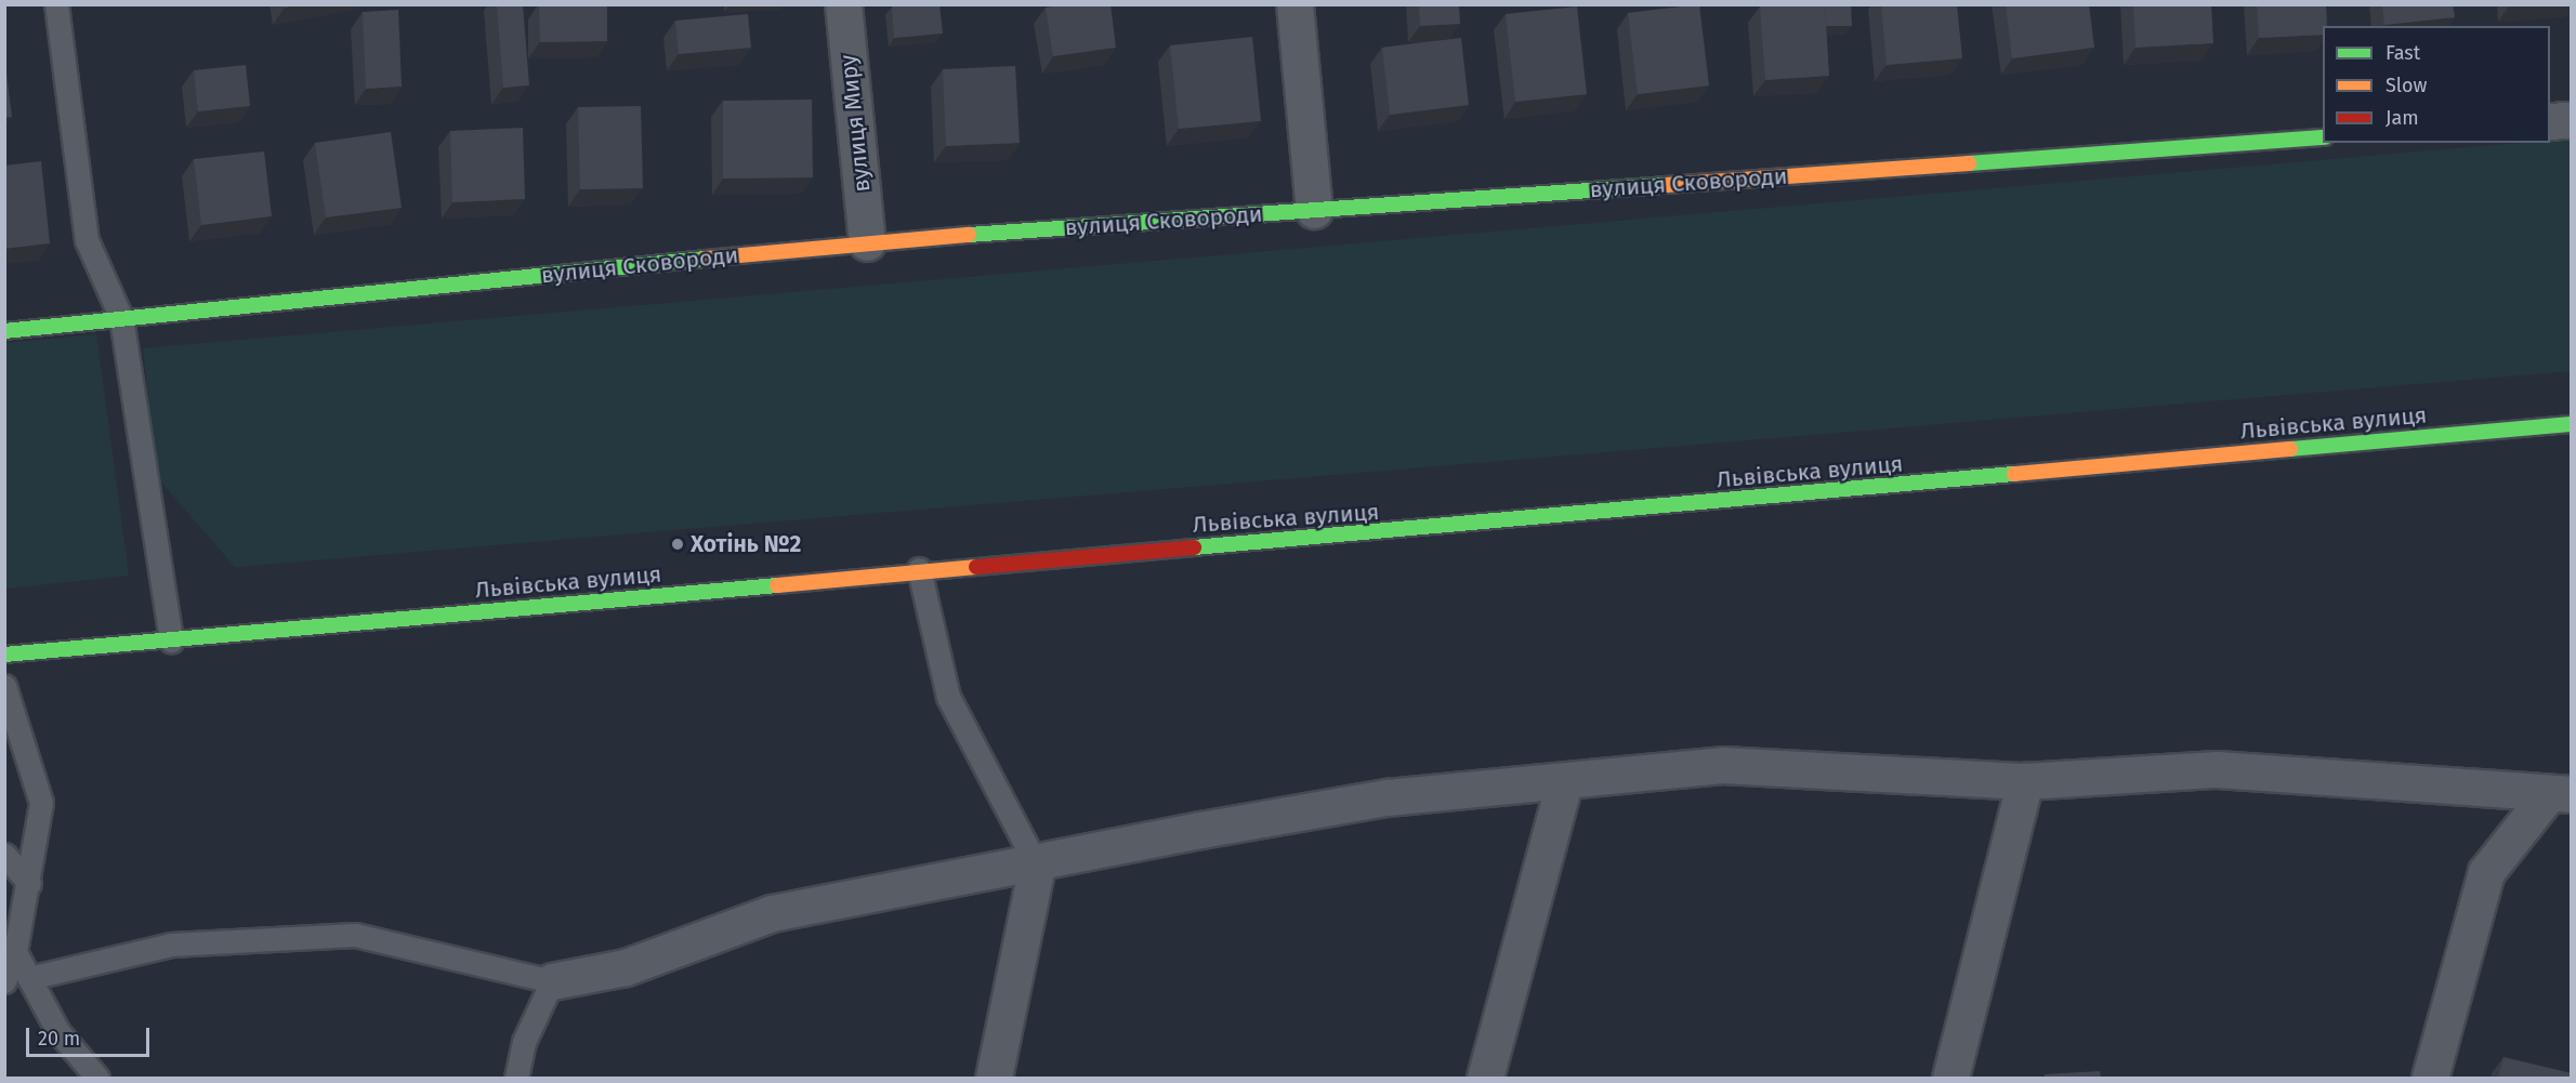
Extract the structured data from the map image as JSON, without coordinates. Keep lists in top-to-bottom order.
{
  "streets": {
    "main road": ["вулиця Сковороди", "Львівська вулиця"],
    "street": ["вулиця Миру"]
  },
  "crossings": [
    ["вулиця Миру", "вулиця Сковороди"]
  ],
  "places": ["Хотінь №2"],
  "legend": ["Fast", "Slow", "Jam"],
  "scale_bar": "20 m"
}
